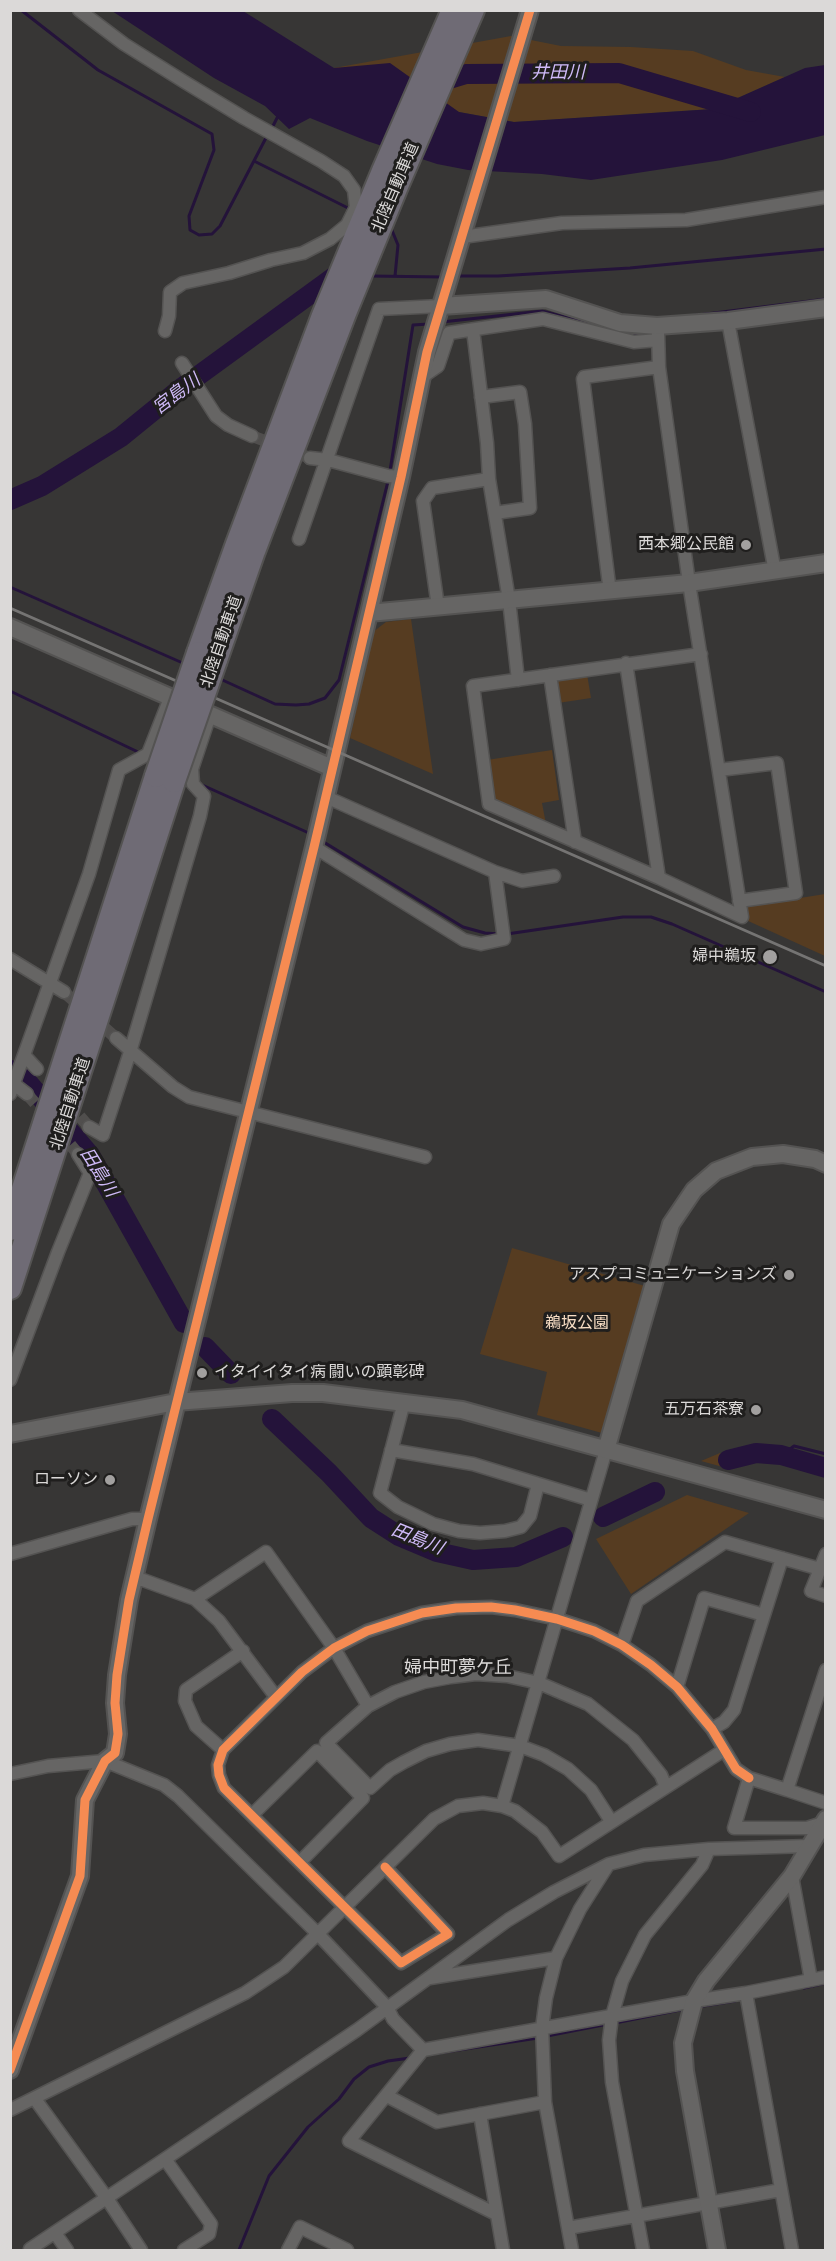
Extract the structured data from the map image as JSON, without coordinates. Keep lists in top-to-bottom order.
{
  "streets": {
    "highway": ["北陸自動車道"]
  },
  "districts": ["婦中町夢ケ丘"],
  "water": ["井田川", "宮島川", "田島川"],
  "parks": ["鵜坂公園"],
  "places": [
    "西本郷公民館",
    "婦中鵜坂",
    "アスプコミュニケーションズ",
    "イタイイタイ病 闘いの顕彰碑",
    "五万石茶寮",
    "ローソン"
  ]
}
